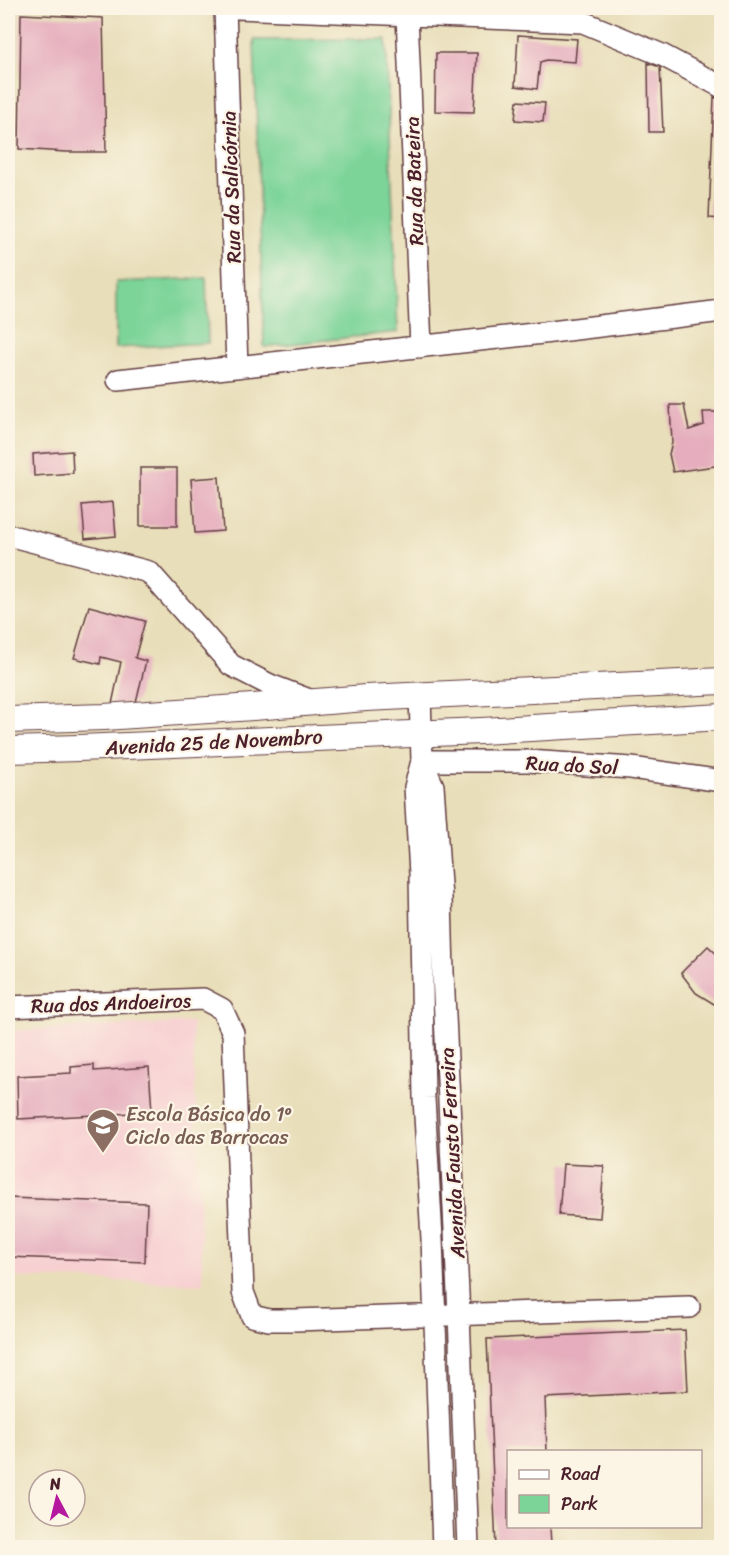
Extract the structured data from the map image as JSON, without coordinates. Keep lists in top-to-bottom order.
{
  "streets": {
    "street": [
      "Rua da Bateira",
      "Rua da Salicórnia",
      "Avenida 25 de Novembro",
      "Rua do Sol",
      "Rua dos Andoeiros",
      "Avenida Fausto Ferreira"
    ]
  },
  "crossings": [
    ["Avenida 25 de Novembro", "Avenida Fausto Ferreira"],
    ["Rua do Sol", "Avenida Fausto Ferreira"],
    ["Rua dos Andoeiros", "Avenida Fausto Ferreira"]
  ],
  "places": {
    "school or university": ["Escola Básica do 1º Ciclo das Barrocas"]
  },
  "legend": ["Road", "Park"],
  "north": "top"
}
